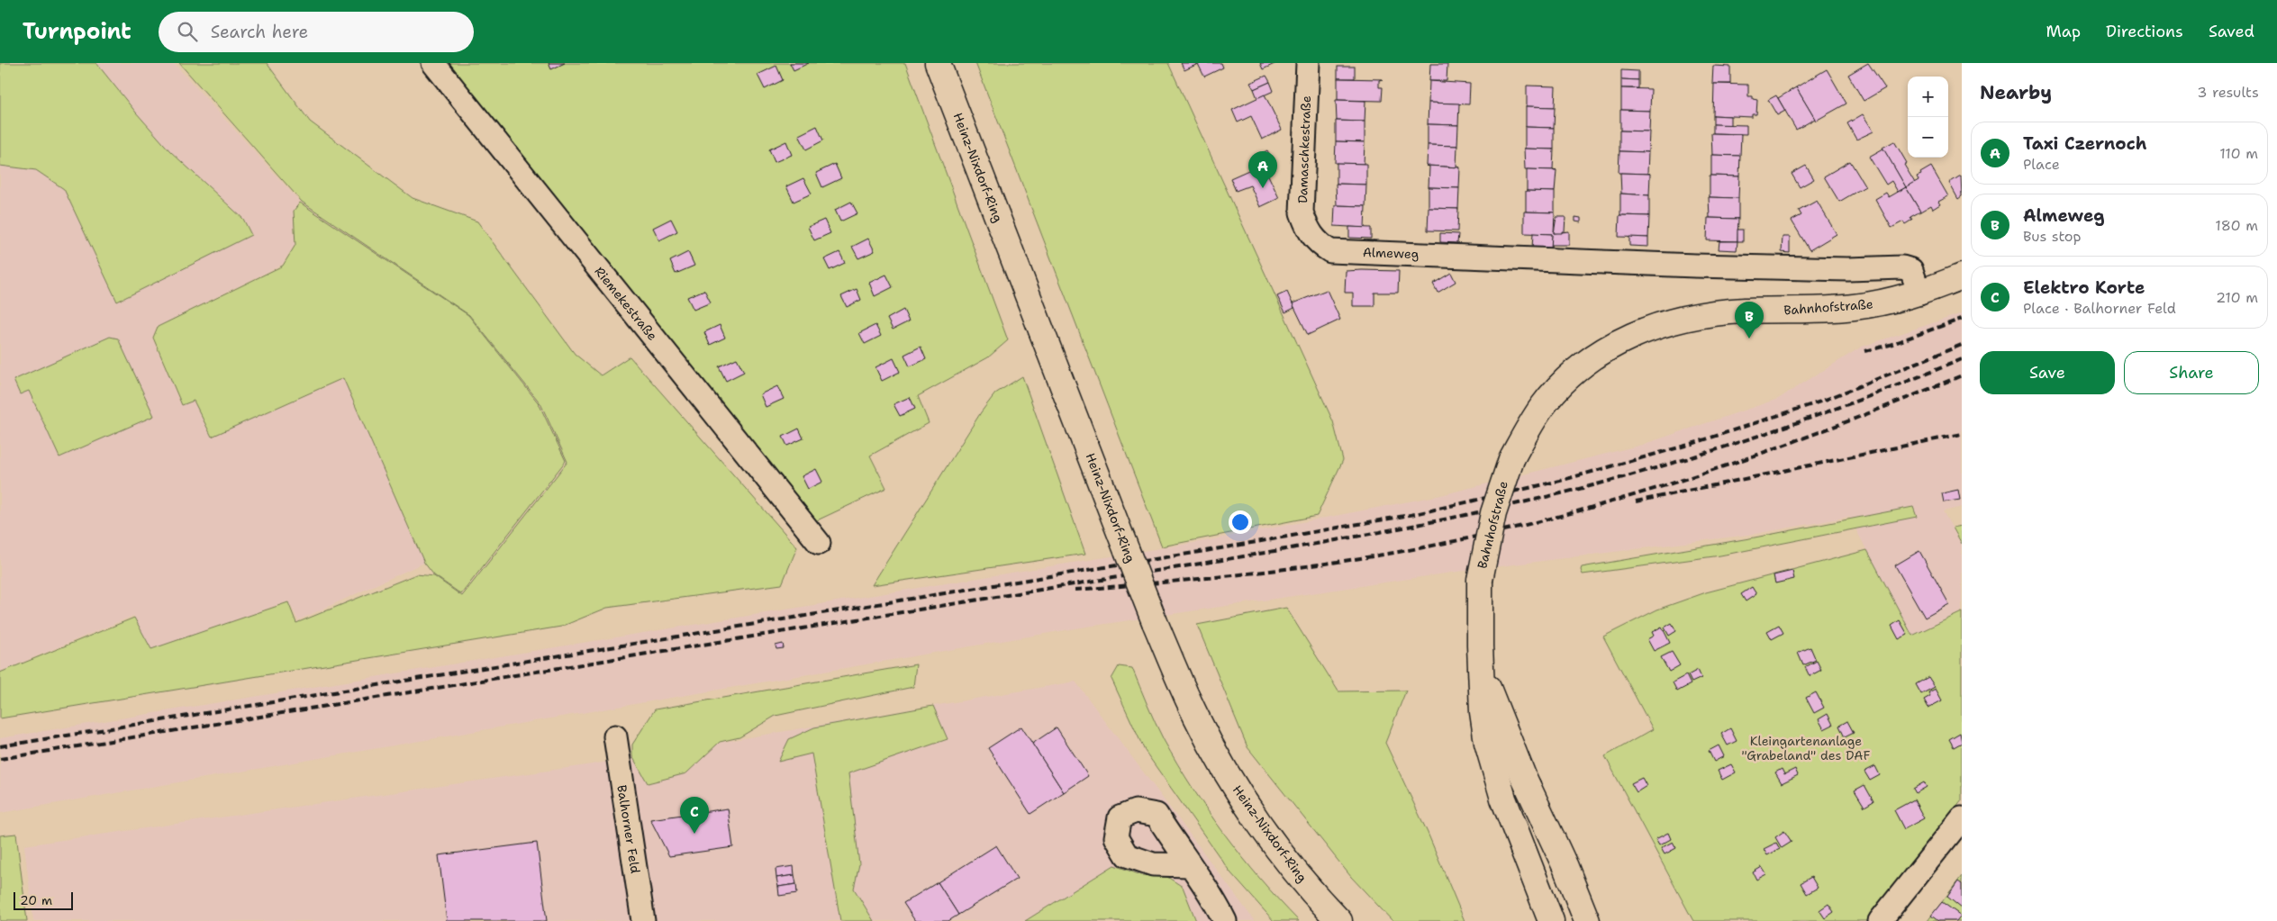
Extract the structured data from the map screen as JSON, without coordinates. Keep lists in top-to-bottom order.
{
  "streets": {
    "main road": ["Heinz-Nixdorf-Ring", "Bahnhofstraße"],
    "street": [
      "Damaschkestraße",
      "Almeweg",
      "Riemekestraße",
      "Balhorner Feld"
    ]
  },
  "crossings": [
    ["Damaschkestraße", "Almeweg"],
    ["Almeweg", "Bahnhofstraße"]
  ],
  "parks": ["Kleingartenanlage \"Grabeland\" des DAF"],
  "scale_bar": "20 m",
  "page": {
    "header": "Turnpoint",
    "search": "Search here",
    "nav": ["Map", "Directions", "Saved"],
    "heading": ["Nearby", "3 results"],
    "map_buttons": ["+", "−"],
    "list": [
      {
        "mark": "A",
        "name": "Taxi Czernoch",
        "note": "Place",
        "value": "110 m"
      },
      {
        "mark": "B",
        "name": "Almeweg",
        "note": "Bus stop",
        "value": "180 m"
      },
      {
        "mark": "C",
        "name": "Elektro Korte",
        "note": "Place · Balhorner Feld",
        "value": "210 m"
      }
    ],
    "pins": ["A", "B", "C"],
    "buttons": ["Save", "Share"],
    "scale": "20 m"
  }
}
